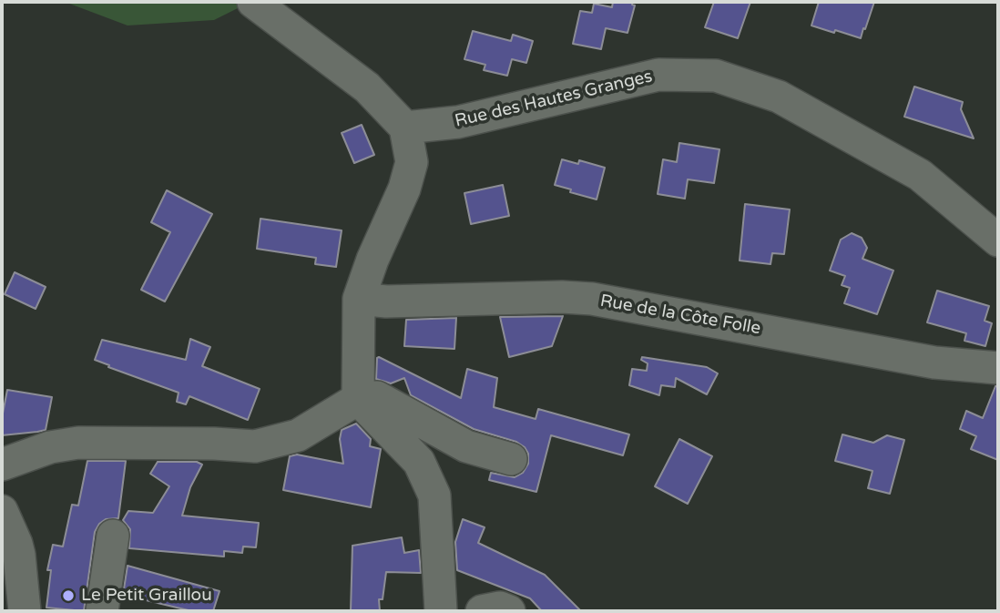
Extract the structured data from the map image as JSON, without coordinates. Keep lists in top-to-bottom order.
{
  "streets": {
    "street": ["Rue des Hautes Granges", "Rue de la Côte Folle"]
  },
  "places": ["Le Petit Graillou"]
}
